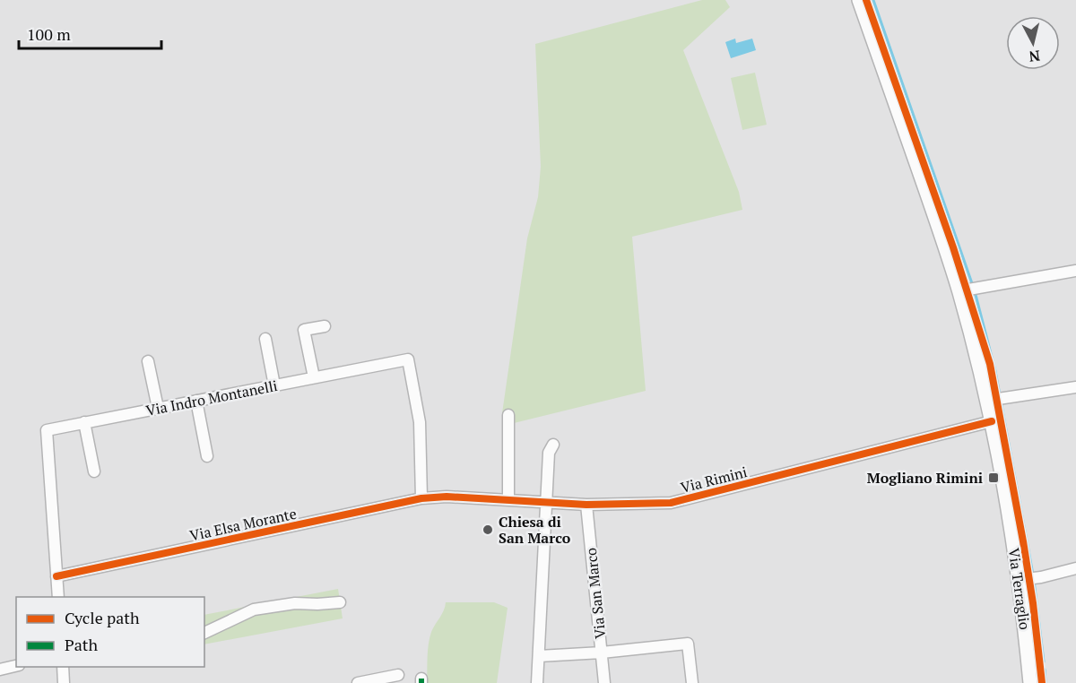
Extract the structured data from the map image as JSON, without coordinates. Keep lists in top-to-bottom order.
{
  "streets": {
    "main road": ["Via Terraglio"],
    "street": [
      "Via Indro Montanelli",
      "Via Rimini",
      "Via Elsa Morante",
      "Via San Marco"
    ]
  },
  "crossings": [
    ["Via Indro Montanelli", "Via Elsa Morante"],
    ["Via Rimini", "Via Elsa Morante"],
    ["Via Rimini", "Via Terraglio"],
    ["Via Rimini", "Via San Marco"]
  ],
  "places": {
    "transit": ["Mogliano Rimini"],
    "other": ["Chiesa di San Marco"]
  },
  "legend": ["Cycle path", "Path"],
  "scale_bar": "100 m",
  "north": "bottom"
}
